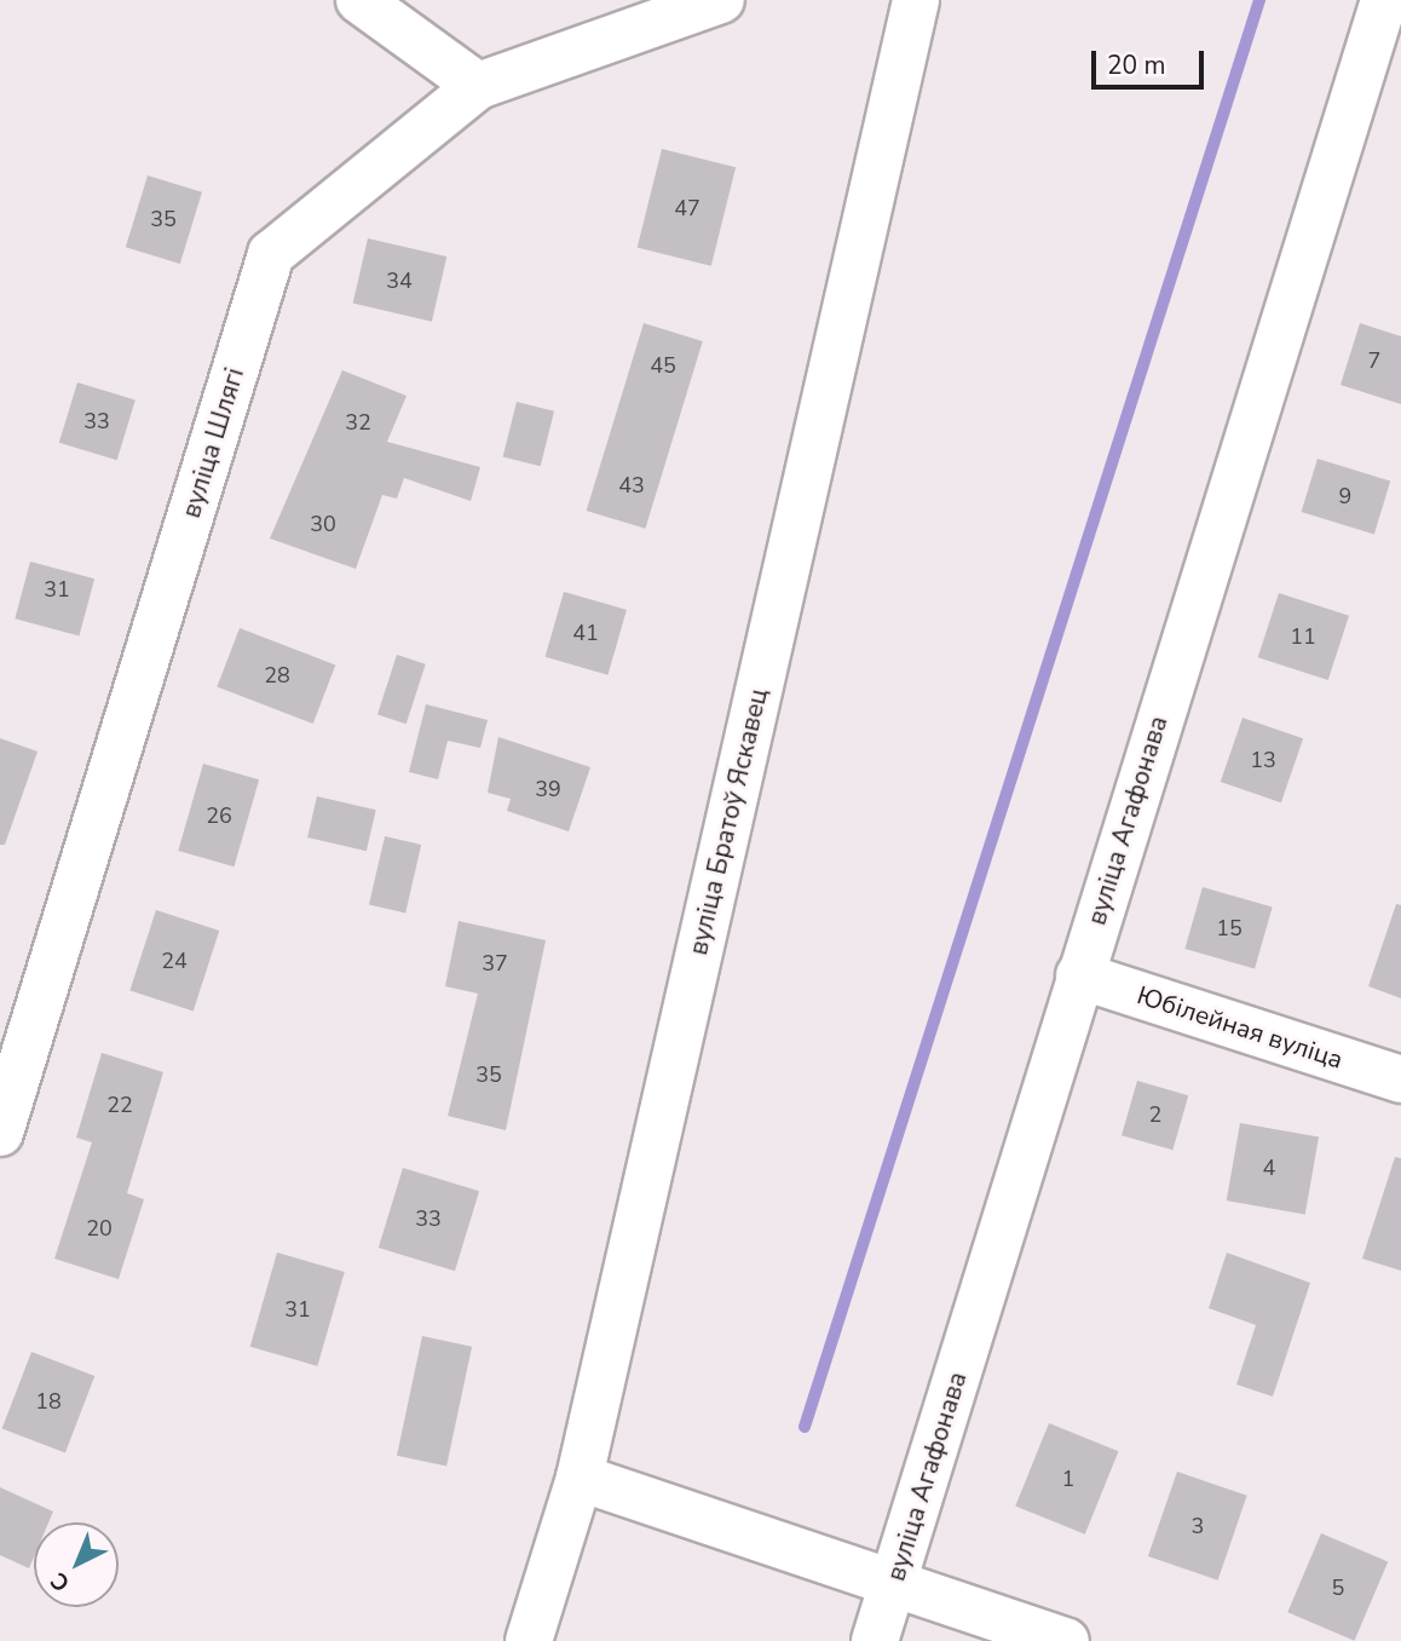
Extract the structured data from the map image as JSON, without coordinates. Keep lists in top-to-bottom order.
{
  "streets": {
    "street": [
      "вуліца Шлягі",
      "вуліца Агафонава",
      "вуліца Братоў Яскавец",
      "Юбілейная вуліца"
    ]
  },
  "crossings": [
    ["вуліца Агафонава", "Юбілейная вуліца"]
  ],
  "house_numbers": [
    "47",
    "35",
    "34",
    "7",
    "45",
    "33",
    "32",
    "43",
    "9",
    "30",
    "31",
    "41",
    "11",
    "28",
    "13",
    "39",
    "26",
    "15",
    "24",
    "37",
    "35",
    "22",
    "2",
    "4",
    "33",
    "20",
    "31",
    "18",
    "1",
    "3",
    "5"
  ],
  "scale_bar": "20 m",
  "north": "bottom left"
}
